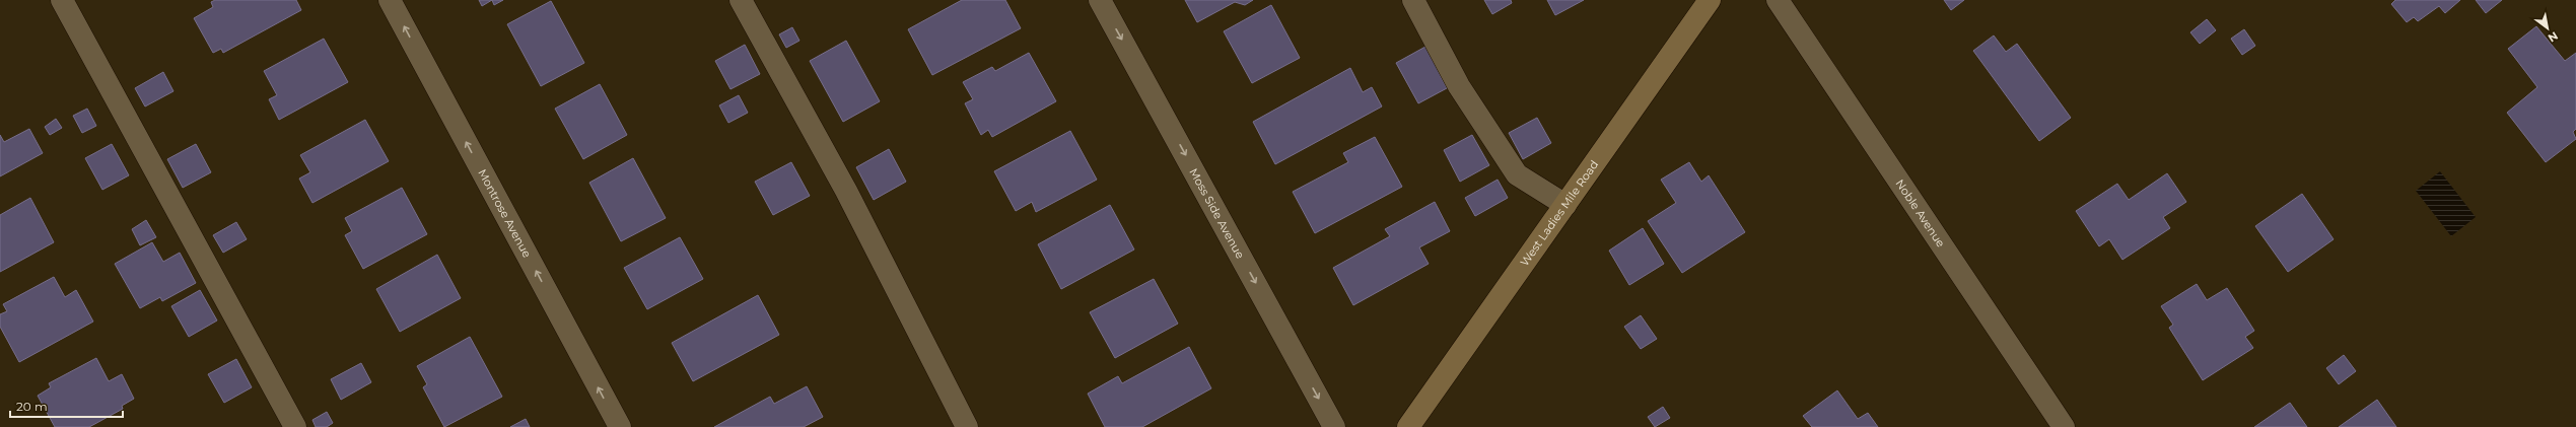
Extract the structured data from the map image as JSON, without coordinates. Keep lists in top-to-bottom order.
{
  "streets": {
    "street": [
      "Montrose Avenue",
      "Noble Avenue",
      "Moss Side Avenue",
      "West Ladies Mile Road"
    ]
  },
  "one_way": ["Montrose Avenue", "Moss Side Avenue"],
  "scale_bar": "20 m",
  "north": "bottom right"
}
